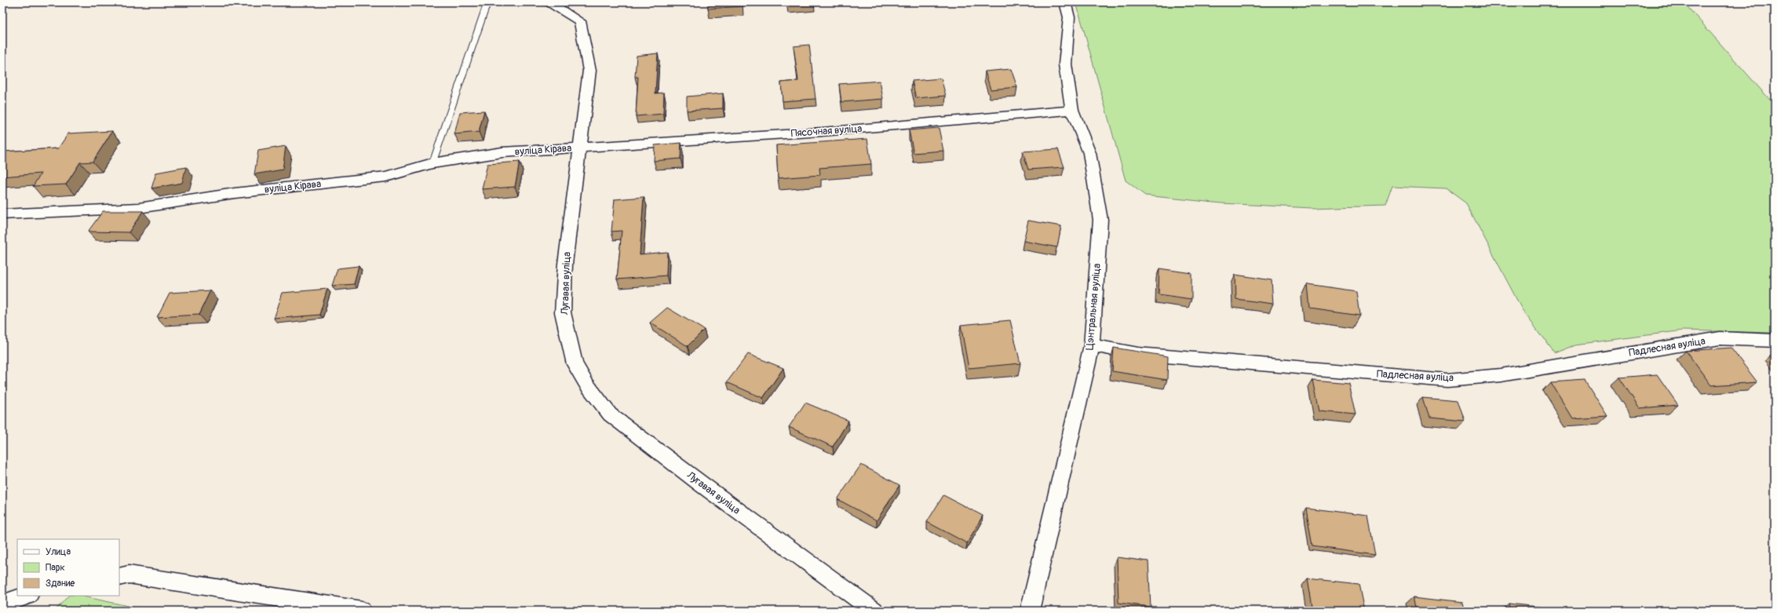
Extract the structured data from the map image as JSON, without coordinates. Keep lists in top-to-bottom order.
{
  "streets": {
    "street": [
      "Пясочная вуліца",
      "вуліца Кірава",
      "Лугавая вуліца",
      "Цэнтральная вуліца",
      "Падлесная вуліца"
    ]
  },
  "crossings": [
    ["Пясочная вуліца", "вуліца Кірава"],
    ["Пясочная вуліца", "Лугавая вуліца"],
    ["Пясочная вуліца", "Цэнтральная вуліца"],
    ["вуліца Кірава", "Лугавая вуліца"],
    ["Цэнтральная вуліца", "Падлесная вуліца"]
  ],
  "legend": ["Улица", "Парк", "Здание"]
}
